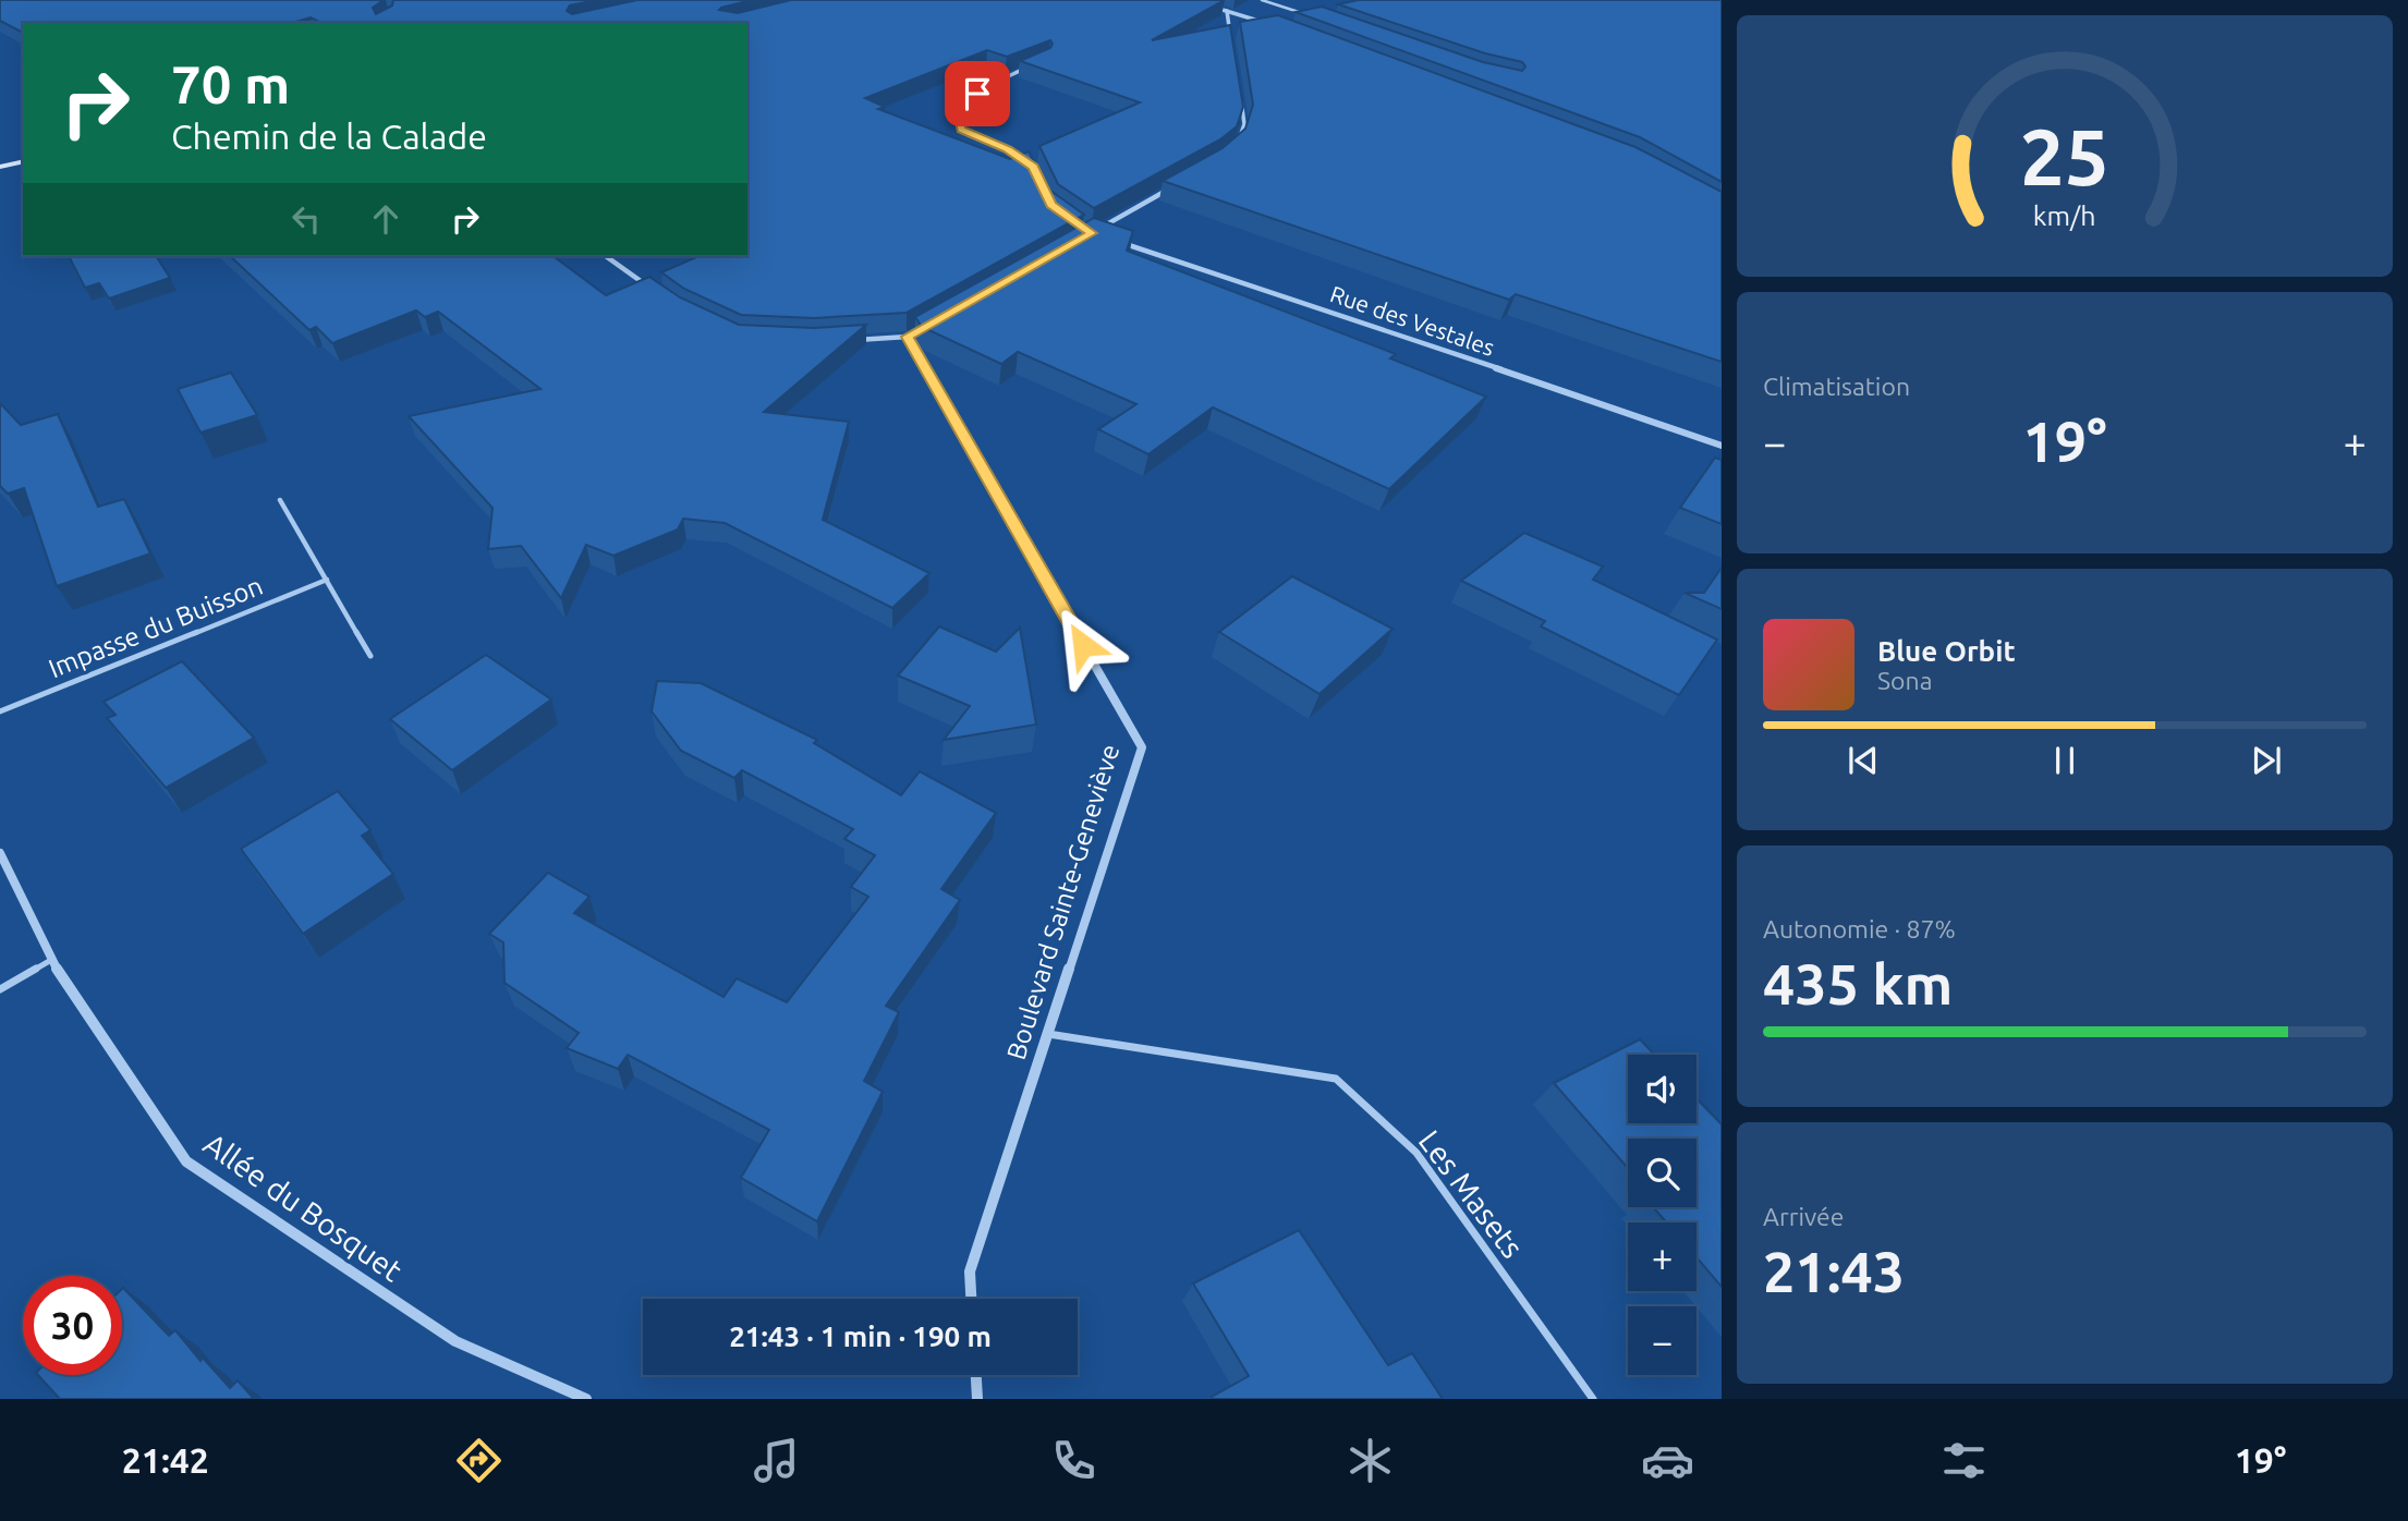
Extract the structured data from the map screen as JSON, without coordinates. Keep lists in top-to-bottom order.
{
  "streets": {
    "street": ["Rue des Vestales", "Boulevard Sainte-Geneviève", "Allée du Bosquet"],
    "lane": ["Impasse du Buisson", "Les Masets"]
  },
  "crossings": [
    ["Boulevard Sainte-Geneviève", "Les Masets"]
  ],
  "page": {
    "turn": ["70 m", "Chemin de la Calade"],
    "tile": [
      "Climatisation",
      ["Autonomie · 87%", "435 km"],
      ["Arrivée", "21:43"]
    ],
    "heat": ["−", "19°", "+"],
    "song": ["Blue Orbit", "Sona"],
    "map_buttons": ["+", "−"],
    "limit": "30",
    "trip": "21:43 · 1 min · 190 m",
    "tabs": ["21:42", "19°"],
    "gauge": ["25", "km/h"]
  }
}
